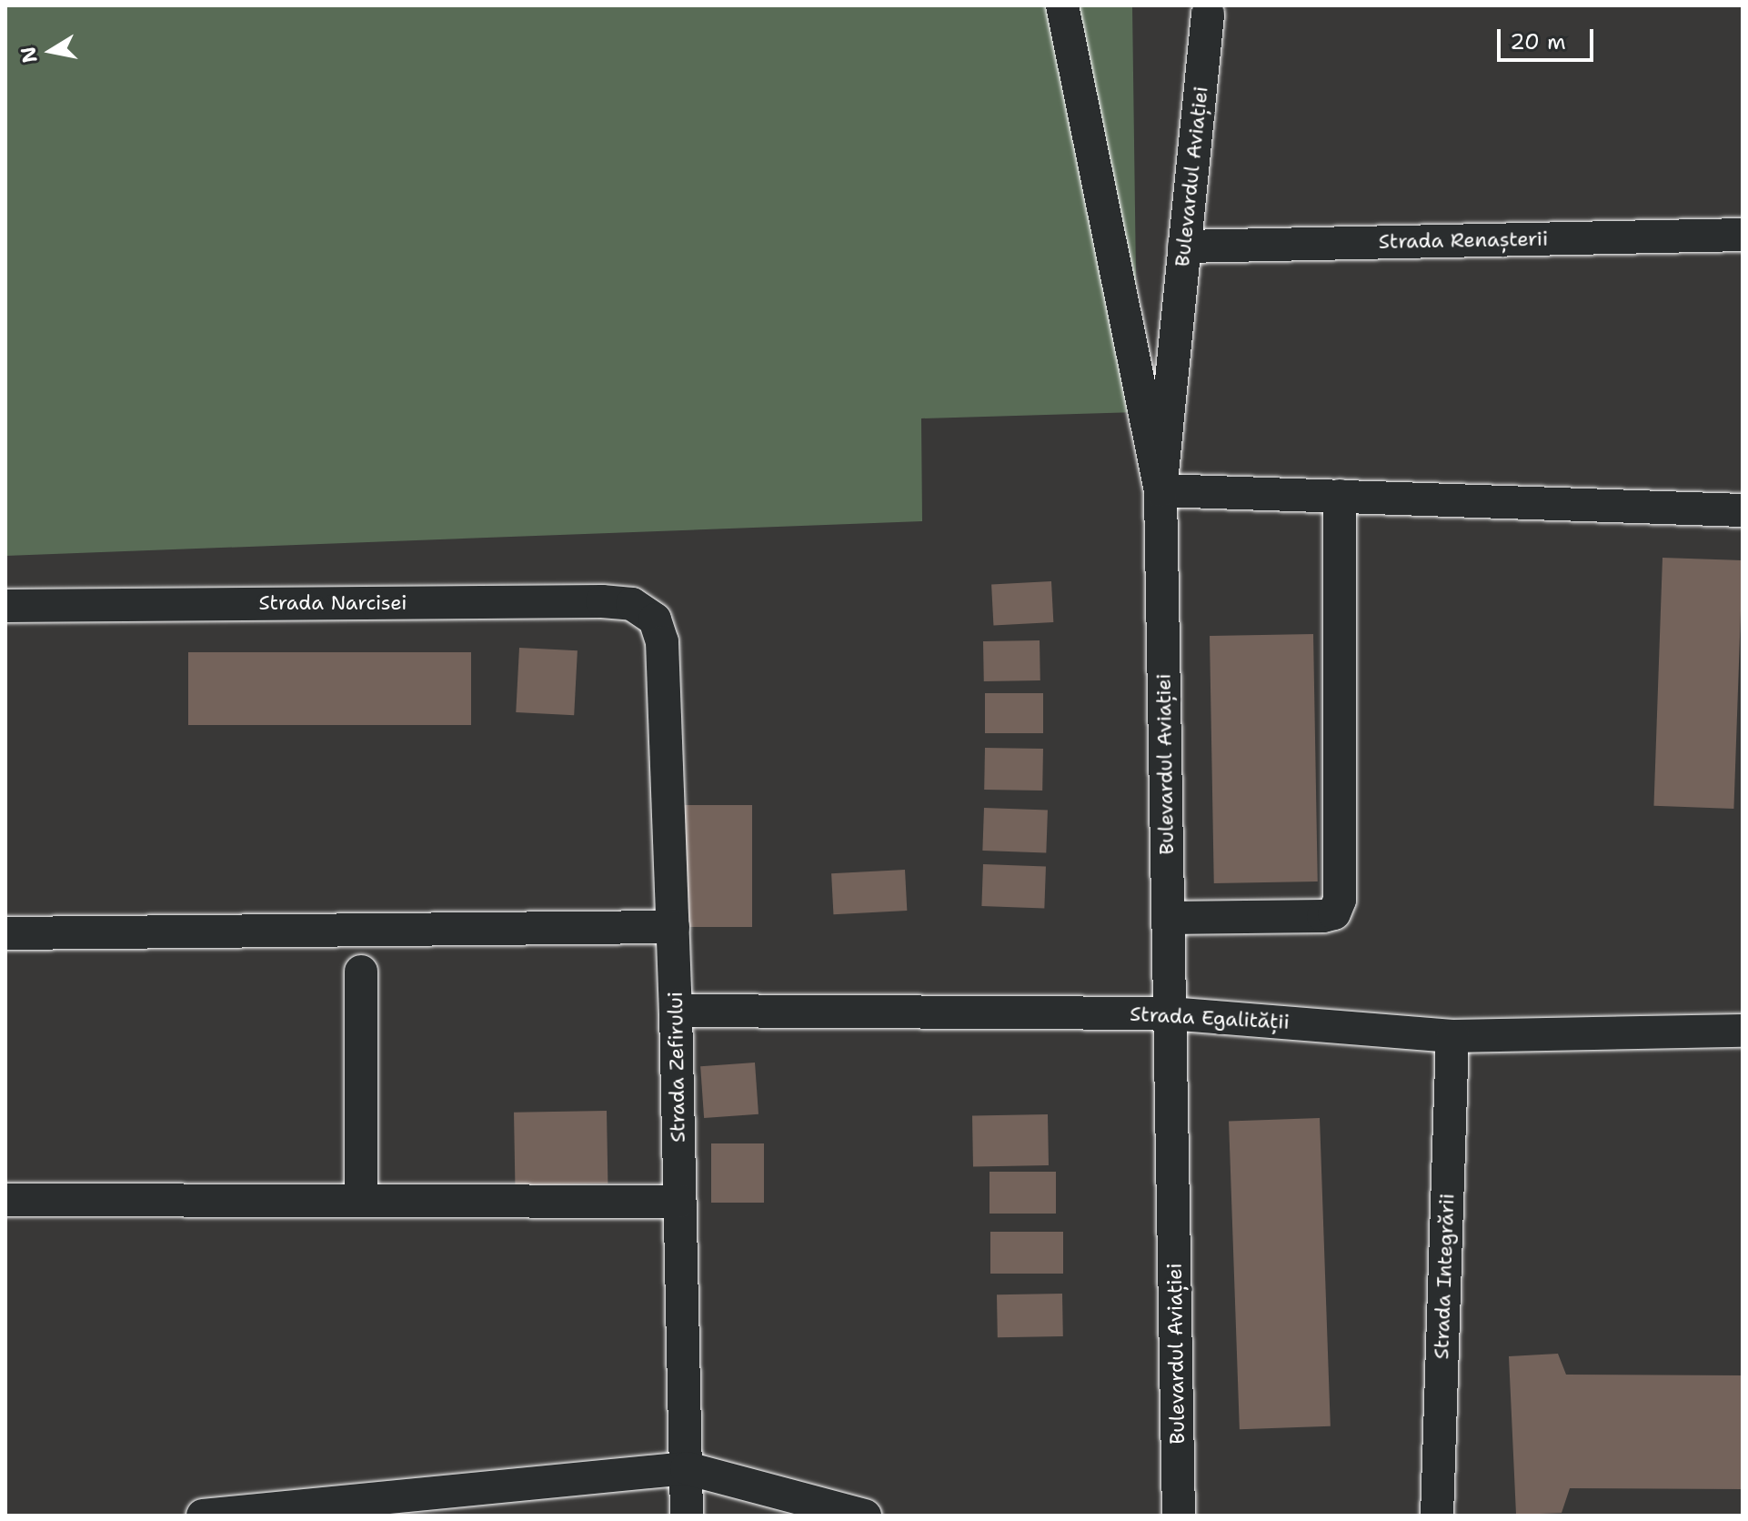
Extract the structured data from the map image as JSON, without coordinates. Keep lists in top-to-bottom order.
{
  "streets": {
    "street": [
      "Bulevardul Aviației",
      "Strada Renașterii",
      "Strada Narcisei",
      "Strada Egalității",
      "Strada Zefirului",
      "Strada Integrării"
    ]
  },
  "crossings": [
    ["Bulevardul Aviației", "Strada Renașterii"],
    ["Bulevardul Aviației", "Strada Egalității"],
    ["Strada Narcisei", "Strada Zefirului"],
    ["Strada Egalității", "Strada Zefirului"],
    ["Strada Egalității", "Strada Integrării"]
  ],
  "scale_bar": "20 m",
  "north": "left"
}
